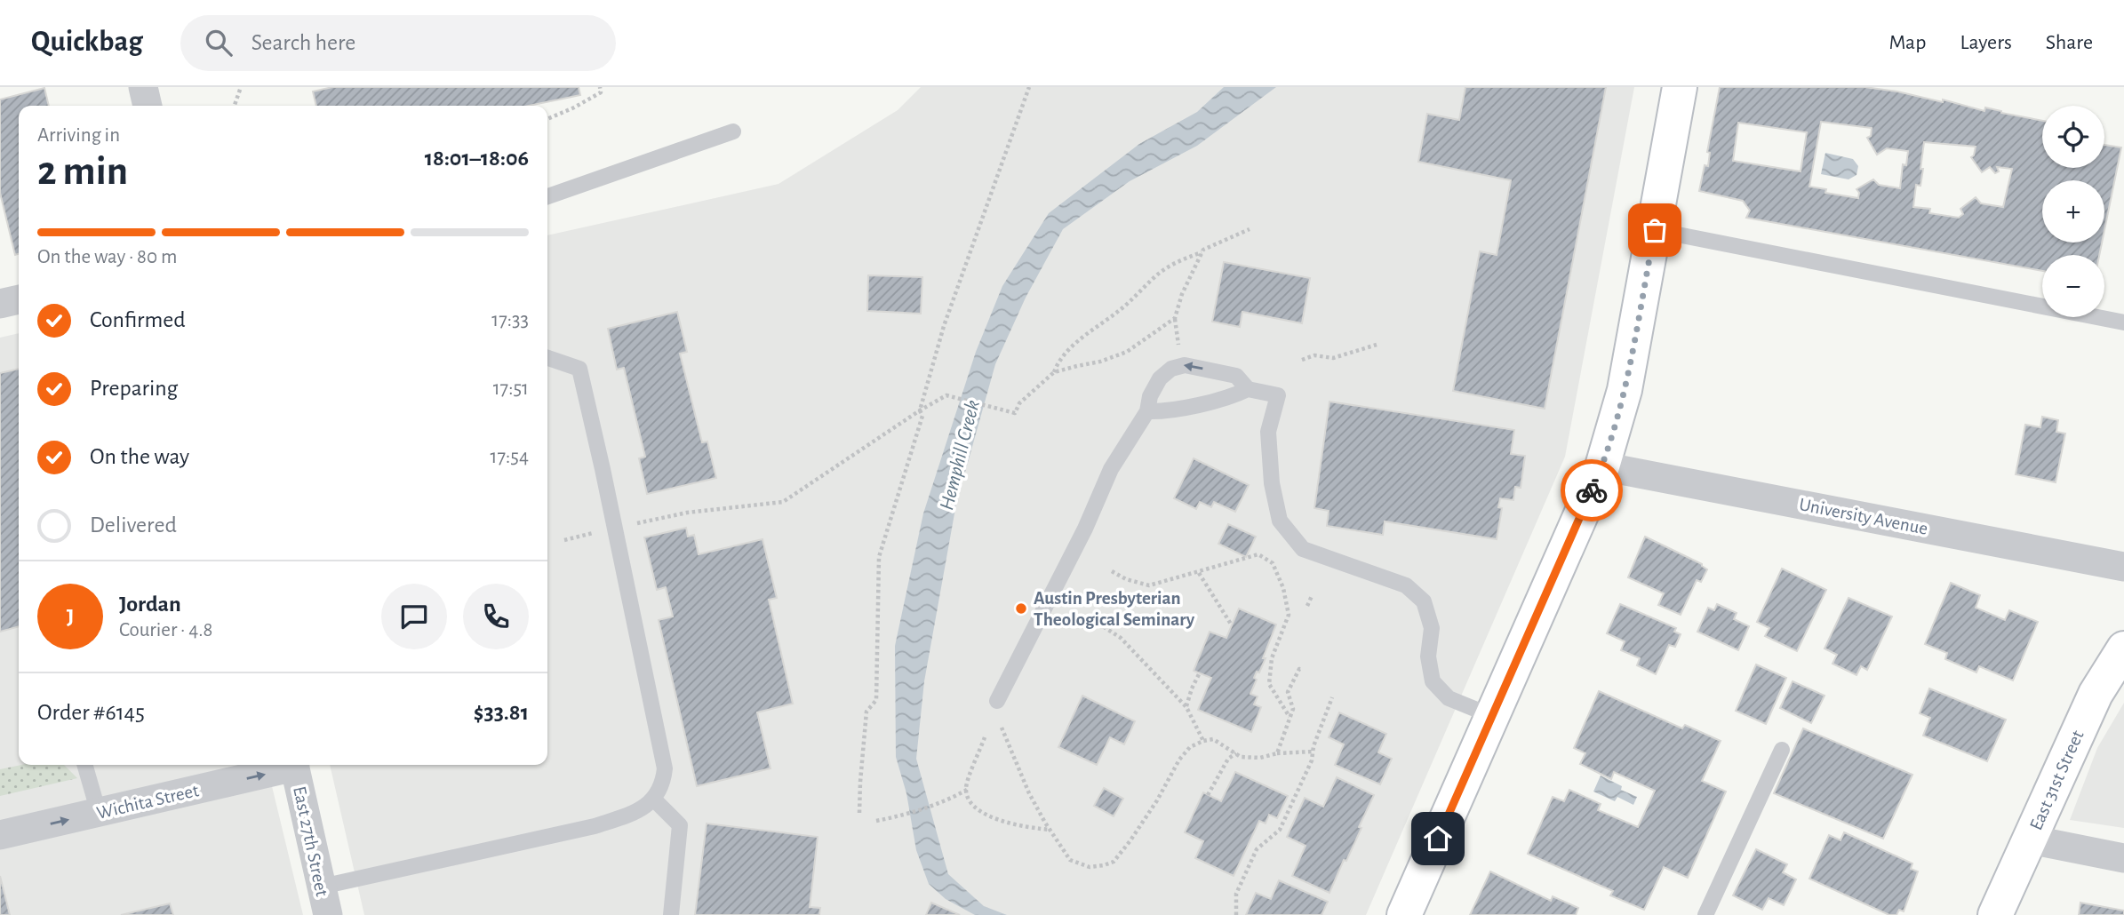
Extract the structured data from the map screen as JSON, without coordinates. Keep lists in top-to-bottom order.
{
  "streets": {
    "street": [
      "University Avenue",
      "East 31st Street",
      "Wichita Street",
      "East 27th Street"
    ]
  },
  "one_way": ["Wichita Street"],
  "water": ["Hemphill Creek"],
  "places": ["Austin Presbyterian Theological Seminary"],
  "page": {
    "header": "Quickbag",
    "search": "Search here",
    "nav": ["Map", "Layers", "Share"],
    "map_buttons": ["+", "−"],
    "heading": ["2 min", "Arriving in", "18:01–18:06"],
    "panel": [
      "Jordan",
      "Courier · 4.8",
      "Order #6145",
      "$33.81"
    ],
    "bar": "On the way · 80 m",
    "list": [
      ["Confirmed", "17:33"],
      ["Preparing", "17:51"],
      ["On the way", "17:54"],
      "Delivered"
    ],
    "round": "J"
  }
}
